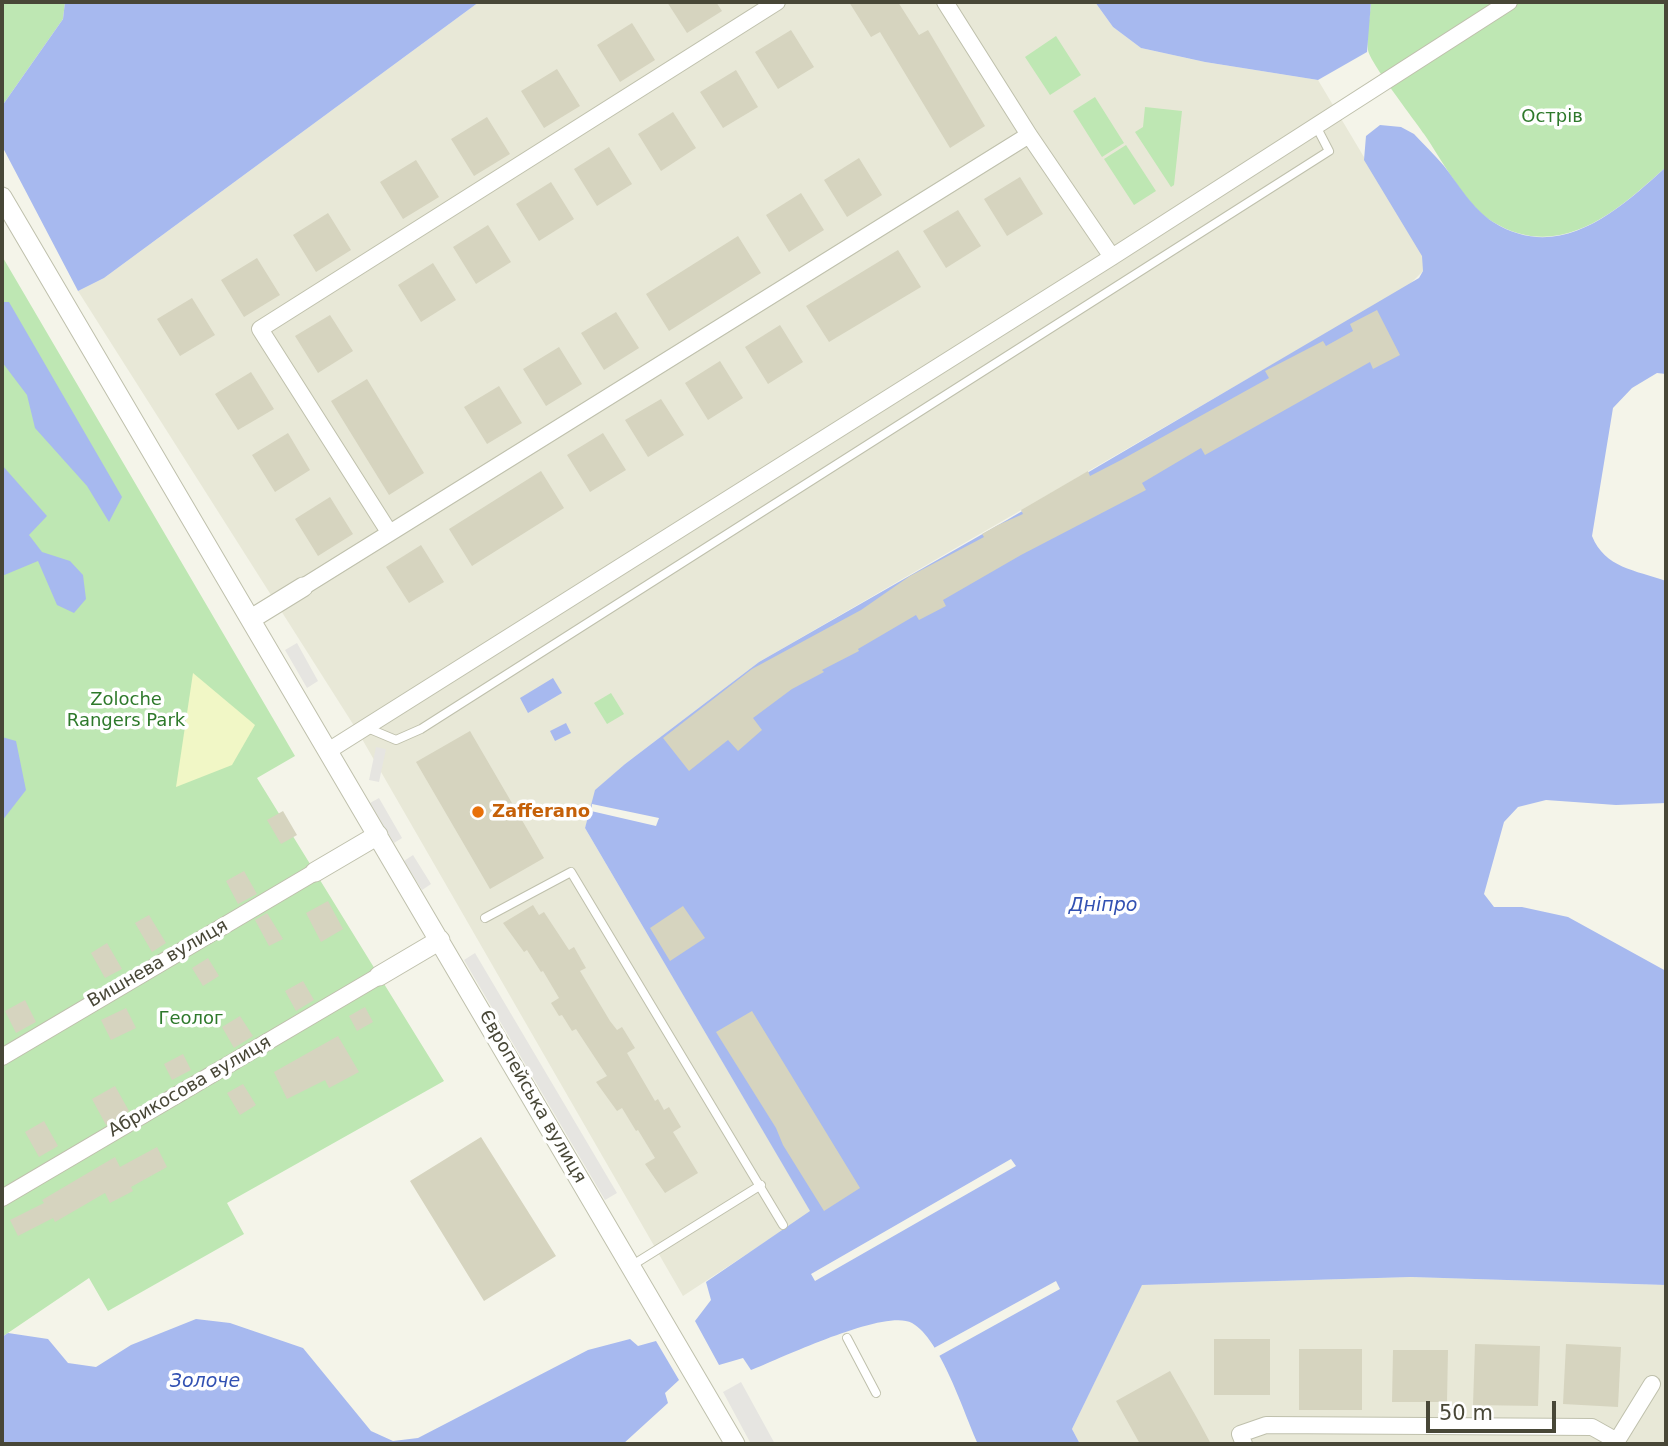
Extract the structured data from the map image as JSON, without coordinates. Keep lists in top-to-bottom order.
{
  "streets": {
    "street": ["Вишнева вулиця", "Абрикосова вулиця", "Європейська вулиця"]
  },
  "water": ["Дніпро", "Золоче"],
  "parks": ["Острів", "Zoloche Rangers Park", "Геолог"],
  "places": ["Zafferano"],
  "scale_bar": "50 m"
}
